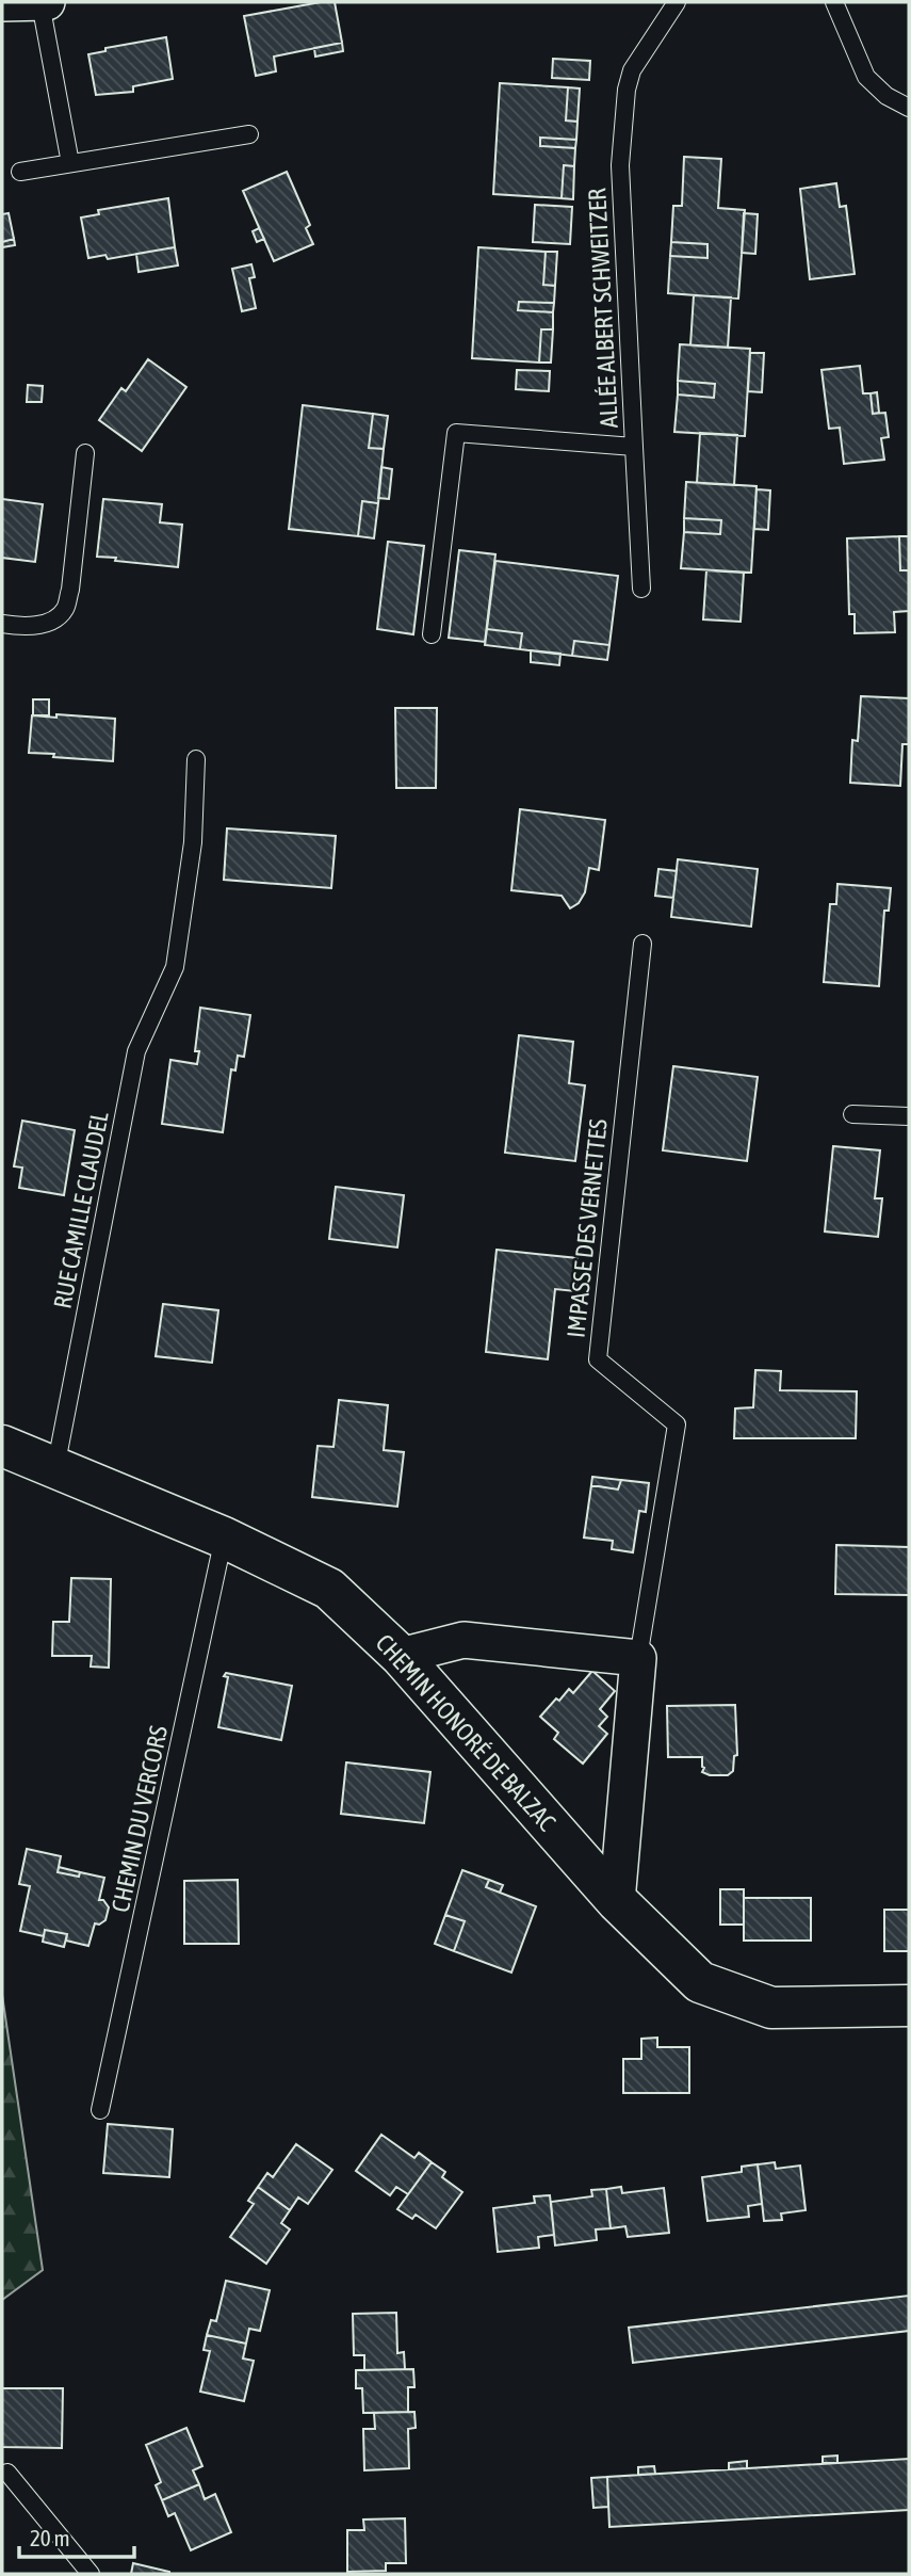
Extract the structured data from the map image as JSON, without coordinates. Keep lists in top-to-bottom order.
{
  "streets": {
    "street": ["CHEMIN HONORÉ DE BALZAC"],
    "lane": [
      "ALLÉE ALBERT SCHWEITZER",
      "RUE CAMILLE CLAUDEL",
      "IMPASSE DES VERNETTES",
      "CHEMIN DU VERCORS"
    ]
  },
  "crossings": [
    ["RUE CAMILLE CLAUDEL", "CHEMIN HONORÉ DE BALZAC"],
    ["CHEMIN HONORÉ DE BALZAC", "CHEMIN DU VERCORS"]
  ],
  "scale_bar": "20 m"
}
